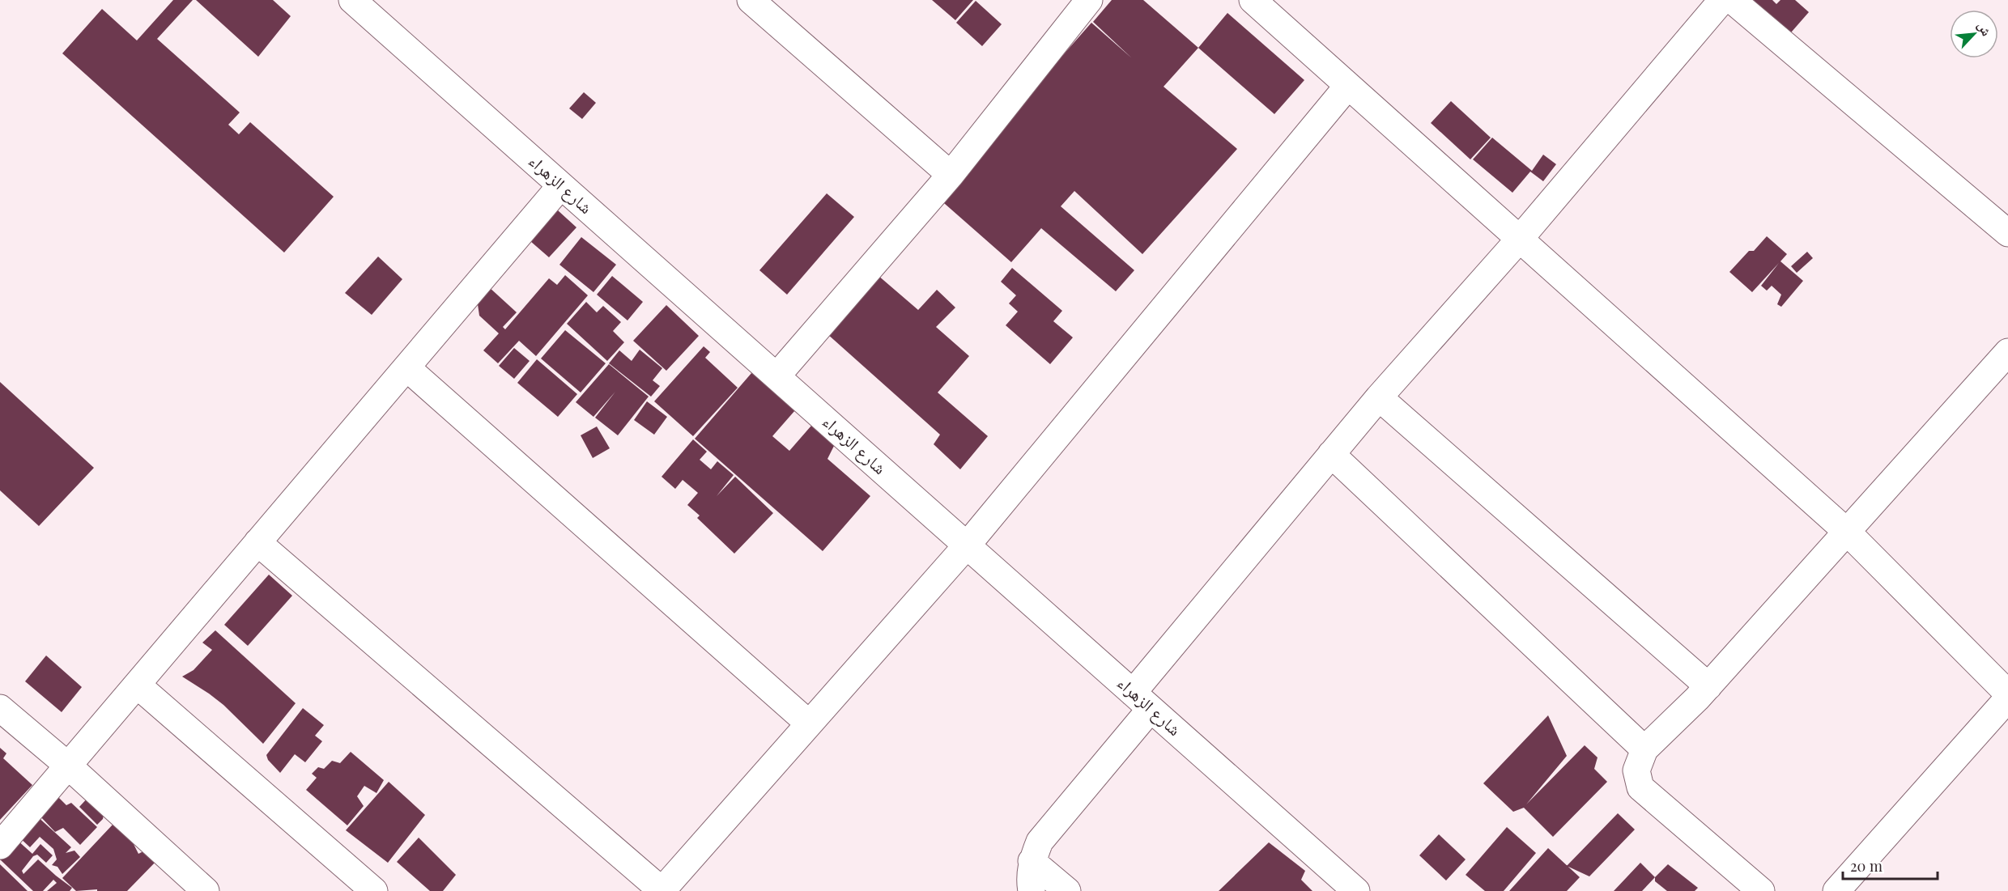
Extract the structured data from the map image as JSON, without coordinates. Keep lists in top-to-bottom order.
{
  "streets": {
    "street": ["شارع الزهراء"]
  },
  "scale_bar": "20 m",
  "north": "top right"
}
